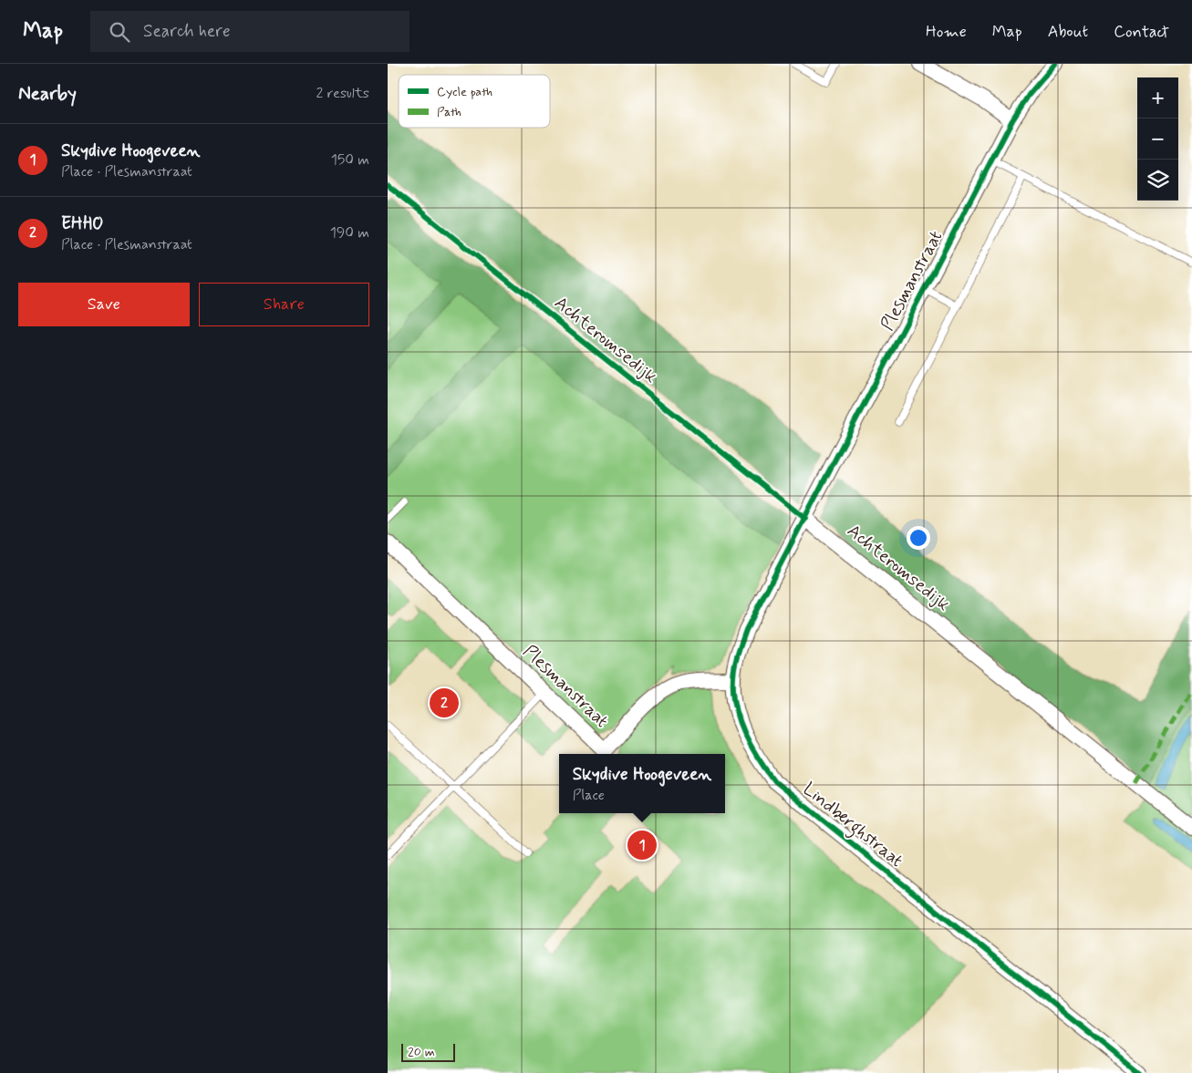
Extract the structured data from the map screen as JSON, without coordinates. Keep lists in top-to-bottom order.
{
  "streets": {
    "street": ["Plesmanstraat", "Achteromsedijk", "Lindberghstraat"]
  },
  "crossings": [
    ["Plesmanstraat", "Achteromsedijk"],
    ["Plesmanstraat", "Lindberghstraat"],
    ["Achteromsedijk", "Lindberghstraat"]
  ],
  "legend": ["Cycle path", "Path"],
  "scale_bar": "20 m",
  "page": {
    "header": "Map",
    "search": "Search here",
    "nav": [
      "Home",
      "Map",
      "About",
      "Contact"
    ],
    "heading": ["Nearby", "2 results"],
    "map_buttons": ["+", "−"],
    "list": [
      {
        "mark": "1",
        "name": "Skydive Hoogeveen",
        "note": "Place · Plesmanstraat",
        "value": "150 m"
      },
      {
        "mark": "2",
        "name": "EHHO",
        "note": "Place · Plesmanstraat",
        "value": "190 m"
      }
    ],
    "buttons": ["Save", "Share"],
    "pins": ["2", "1"],
    "popup": ["Skydive Hoogeveen", "Place"],
    "scale": "20 m"
  }
}
